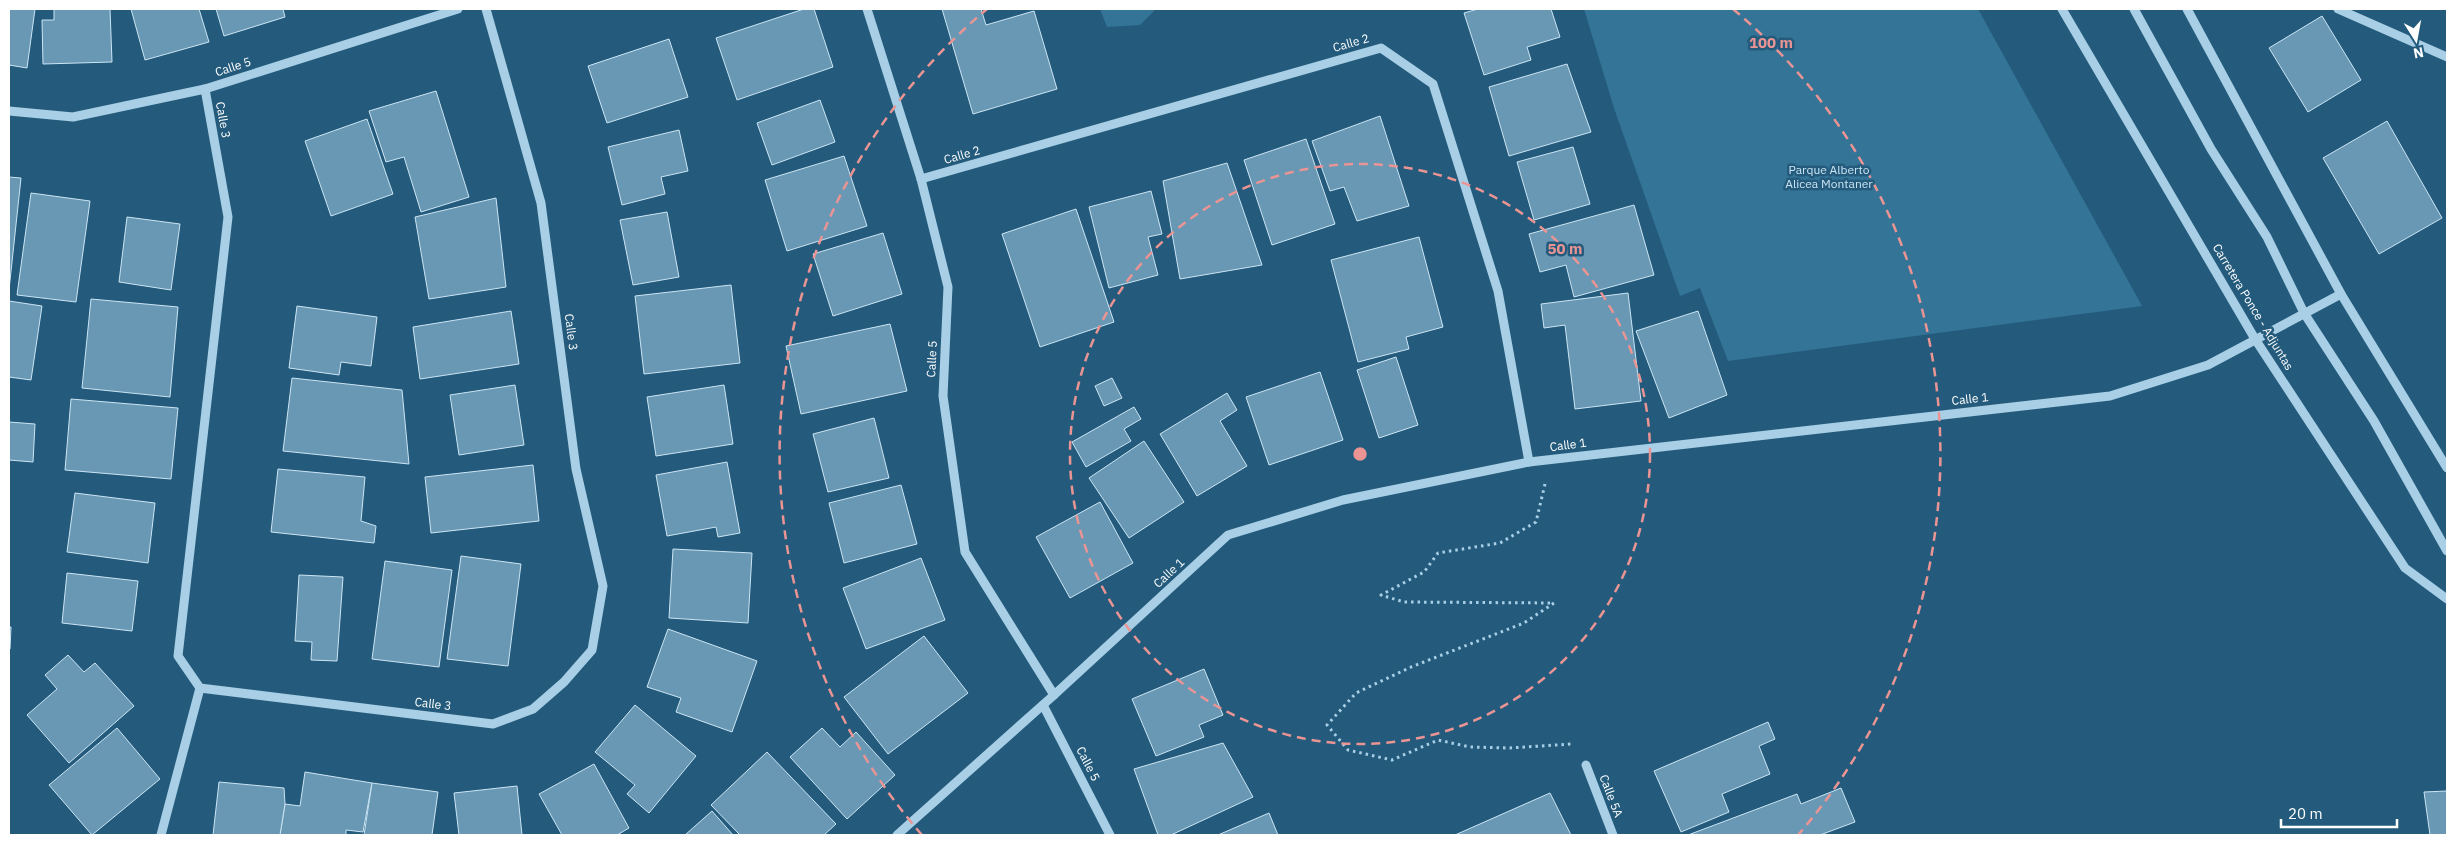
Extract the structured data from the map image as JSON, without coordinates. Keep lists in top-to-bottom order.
{
  "streets": {
    "street": [
      "Calle 2",
      "Calle 5",
      "Calle 3",
      "Carretera Ponce - Adjuntas",
      "Calle 1",
      "Calle 5A"
    ]
  },
  "crossings": [
    ["Calle 2", "Calle 5"],
    ["Calle 2", "Calle 1"],
    ["Calle 5", "Calle 3"],
    ["Calle 5", "Calle 1"],
    ["Carretera Ponce - Adjuntas", "Calle 1"]
  ],
  "parks": ["Parque Alberto Alicea Montaner"],
  "scale_bar": "20 m",
  "north": "bottom",
  "rings": ["100 m", "50 m"]
}
